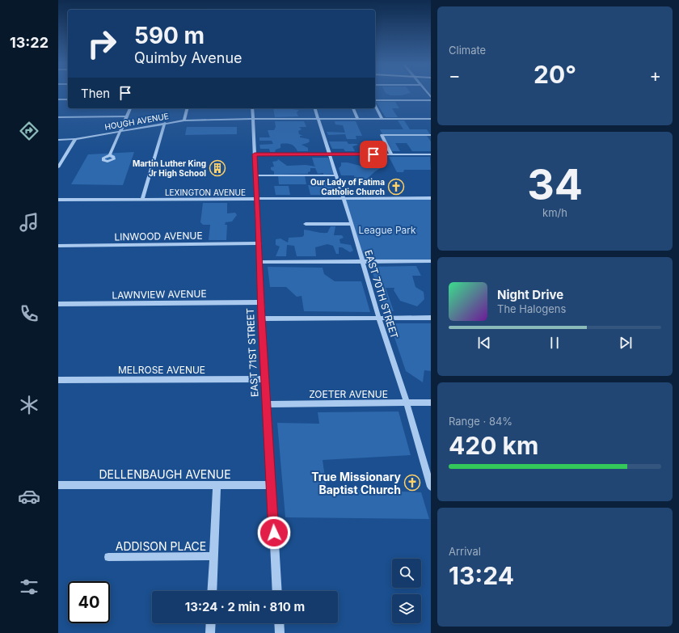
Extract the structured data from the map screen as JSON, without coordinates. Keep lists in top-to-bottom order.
{
  "streets": {
    "street": [
      "HOUGH AVENUE",
      "LEXINGTON AVENUE",
      "LINWOOD AVENUE",
      "LAWNVIEW AVENUE",
      "EAST 70TH STREET",
      "EAST 71ST STREET",
      "MELROSE AVENUE",
      "ZOETER AVENUE",
      "DELLENBAUGH AVENUE",
      "ADDISON PLACE"
    ]
  },
  "crossings": [
    ["HOUGH AVENUE", "EAST 70TH STREET"],
    ["HOUGH AVENUE", "EAST 71ST STREET"],
    ["LEXINGTON AVENUE", "EAST 70TH STREET"],
    ["LEXINGTON AVENUE", "EAST 71ST STREET"],
    ["LINWOOD AVENUE", "EAST 71ST STREET"],
    ["LAWNVIEW AVENUE", "EAST 71ST STREET"],
    ["EAST 70TH STREET", "ZOETER AVENUE"],
    ["EAST 71ST STREET", "MELROSE AVENUE"],
    ["EAST 71ST STREET", "ZOETER AVENUE"],
    ["EAST 71ST STREET", "DELLENBAUGH AVENUE"]
  ],
  "parks": ["League Park"],
  "places": {
    "building": ["Martin Luther King Jr High School"],
    "church": ["Our Lady of Fatima Catholic Church", "True Missionary Baptist Church"]
  },
  "page": {
    "tabs": "13:22",
    "tile": [
      "Climate",
      ["34", "km/h"],
      ["Range · 84%", "420 km"],
      ["Arrival", "13:24"]
    ],
    "turn": ["590 m", "Quimby Avenue"],
    "heat": ["−", "20°", "+"],
    "then": "Then",
    "song": ["Night Drive", "The Halogens"],
    "limit": "40",
    "trip": "13:24 · 2 min · 810 m"
  }
}
